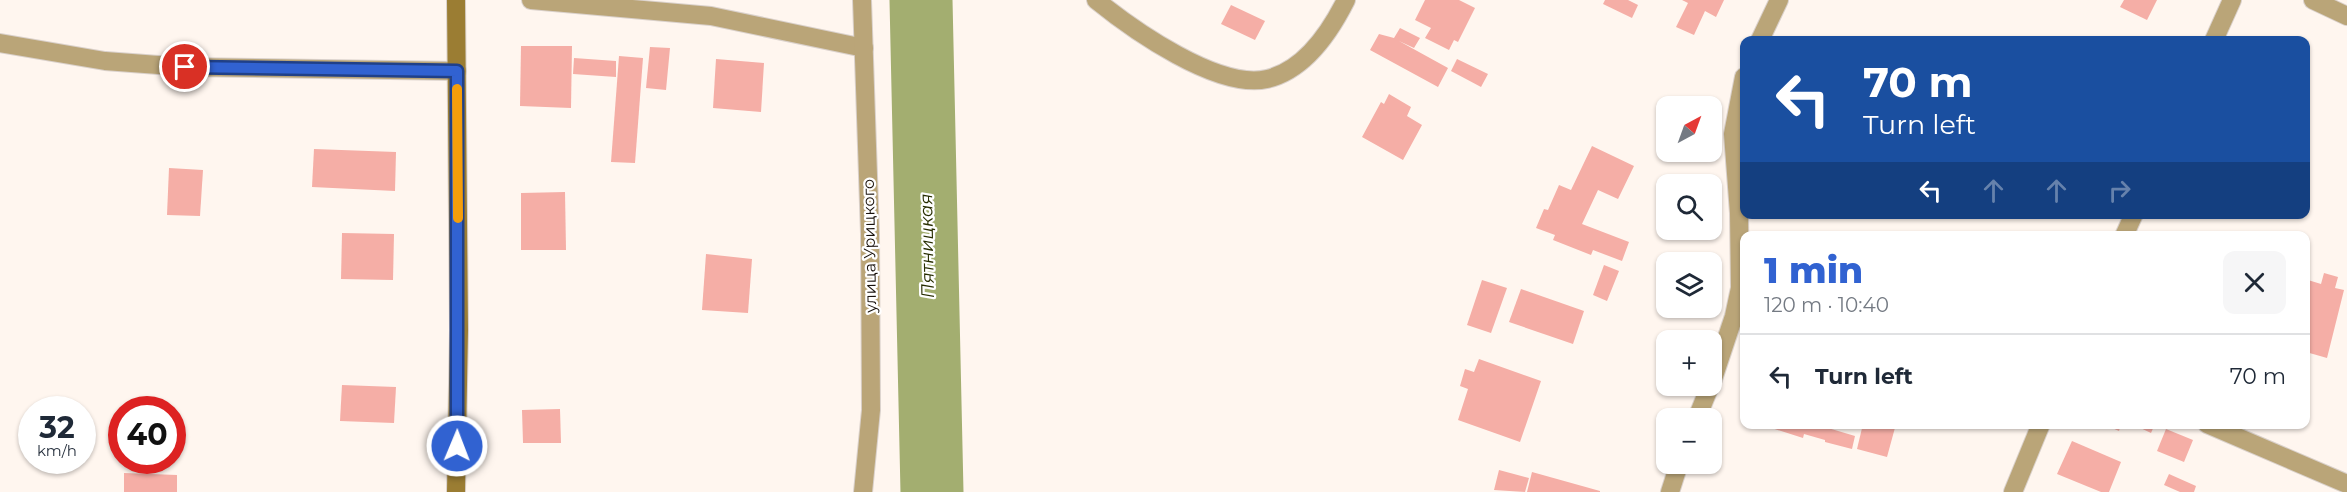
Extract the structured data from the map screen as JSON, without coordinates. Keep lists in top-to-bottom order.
{
  "streets": {
    "street": ["улица Урицкого"]
  },
  "water": ["Пятницкая"],
  "north": "top right",
  "page": {
    "turn": ["70 m", "Turn left"],
    "map_buttons": ["+", "−"],
    "heading": ["1 min", "120 m · 10:40"],
    "list": [
      {
        "name": "Turn left",
        "value": "70 m"
      }
    ],
    "speed": "32 km/h",
    "limit": "40"
  }
}
